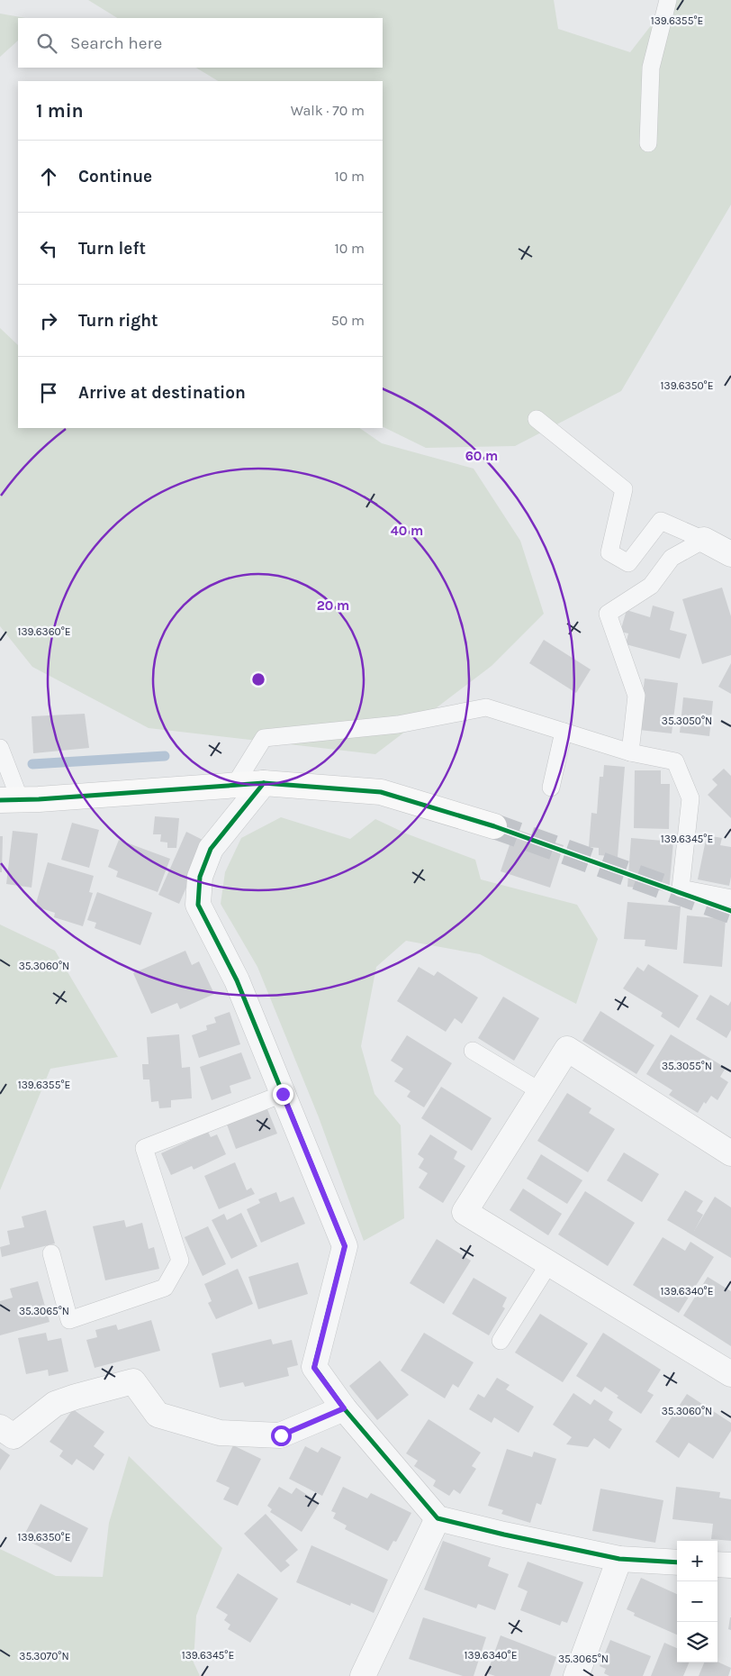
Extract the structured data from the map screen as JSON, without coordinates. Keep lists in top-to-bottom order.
{
  "page": {
    "search": "Search here",
    "heading": ["1 min", "Walk · 70 m"],
    "list": [
      ["Continue", "10 m"],
      ["Turn left", "10 m"],
      ["Turn right", "50 m"],
      "Arrive at destination"
    ],
    "map_buttons": ["+", "−"]
  },
  "coordinates": [
    "139.6355°E",
    "139.6350°E",
    "139.6360°E",
    "35.3050°N",
    "139.6345°E",
    "35.3060°N",
    "35.3055°N",
    "139.6340°E",
    "35.3065°N",
    "35.3070°N"
  ],
  "rings": ["60 m", "40 m", "20 m"]
}
